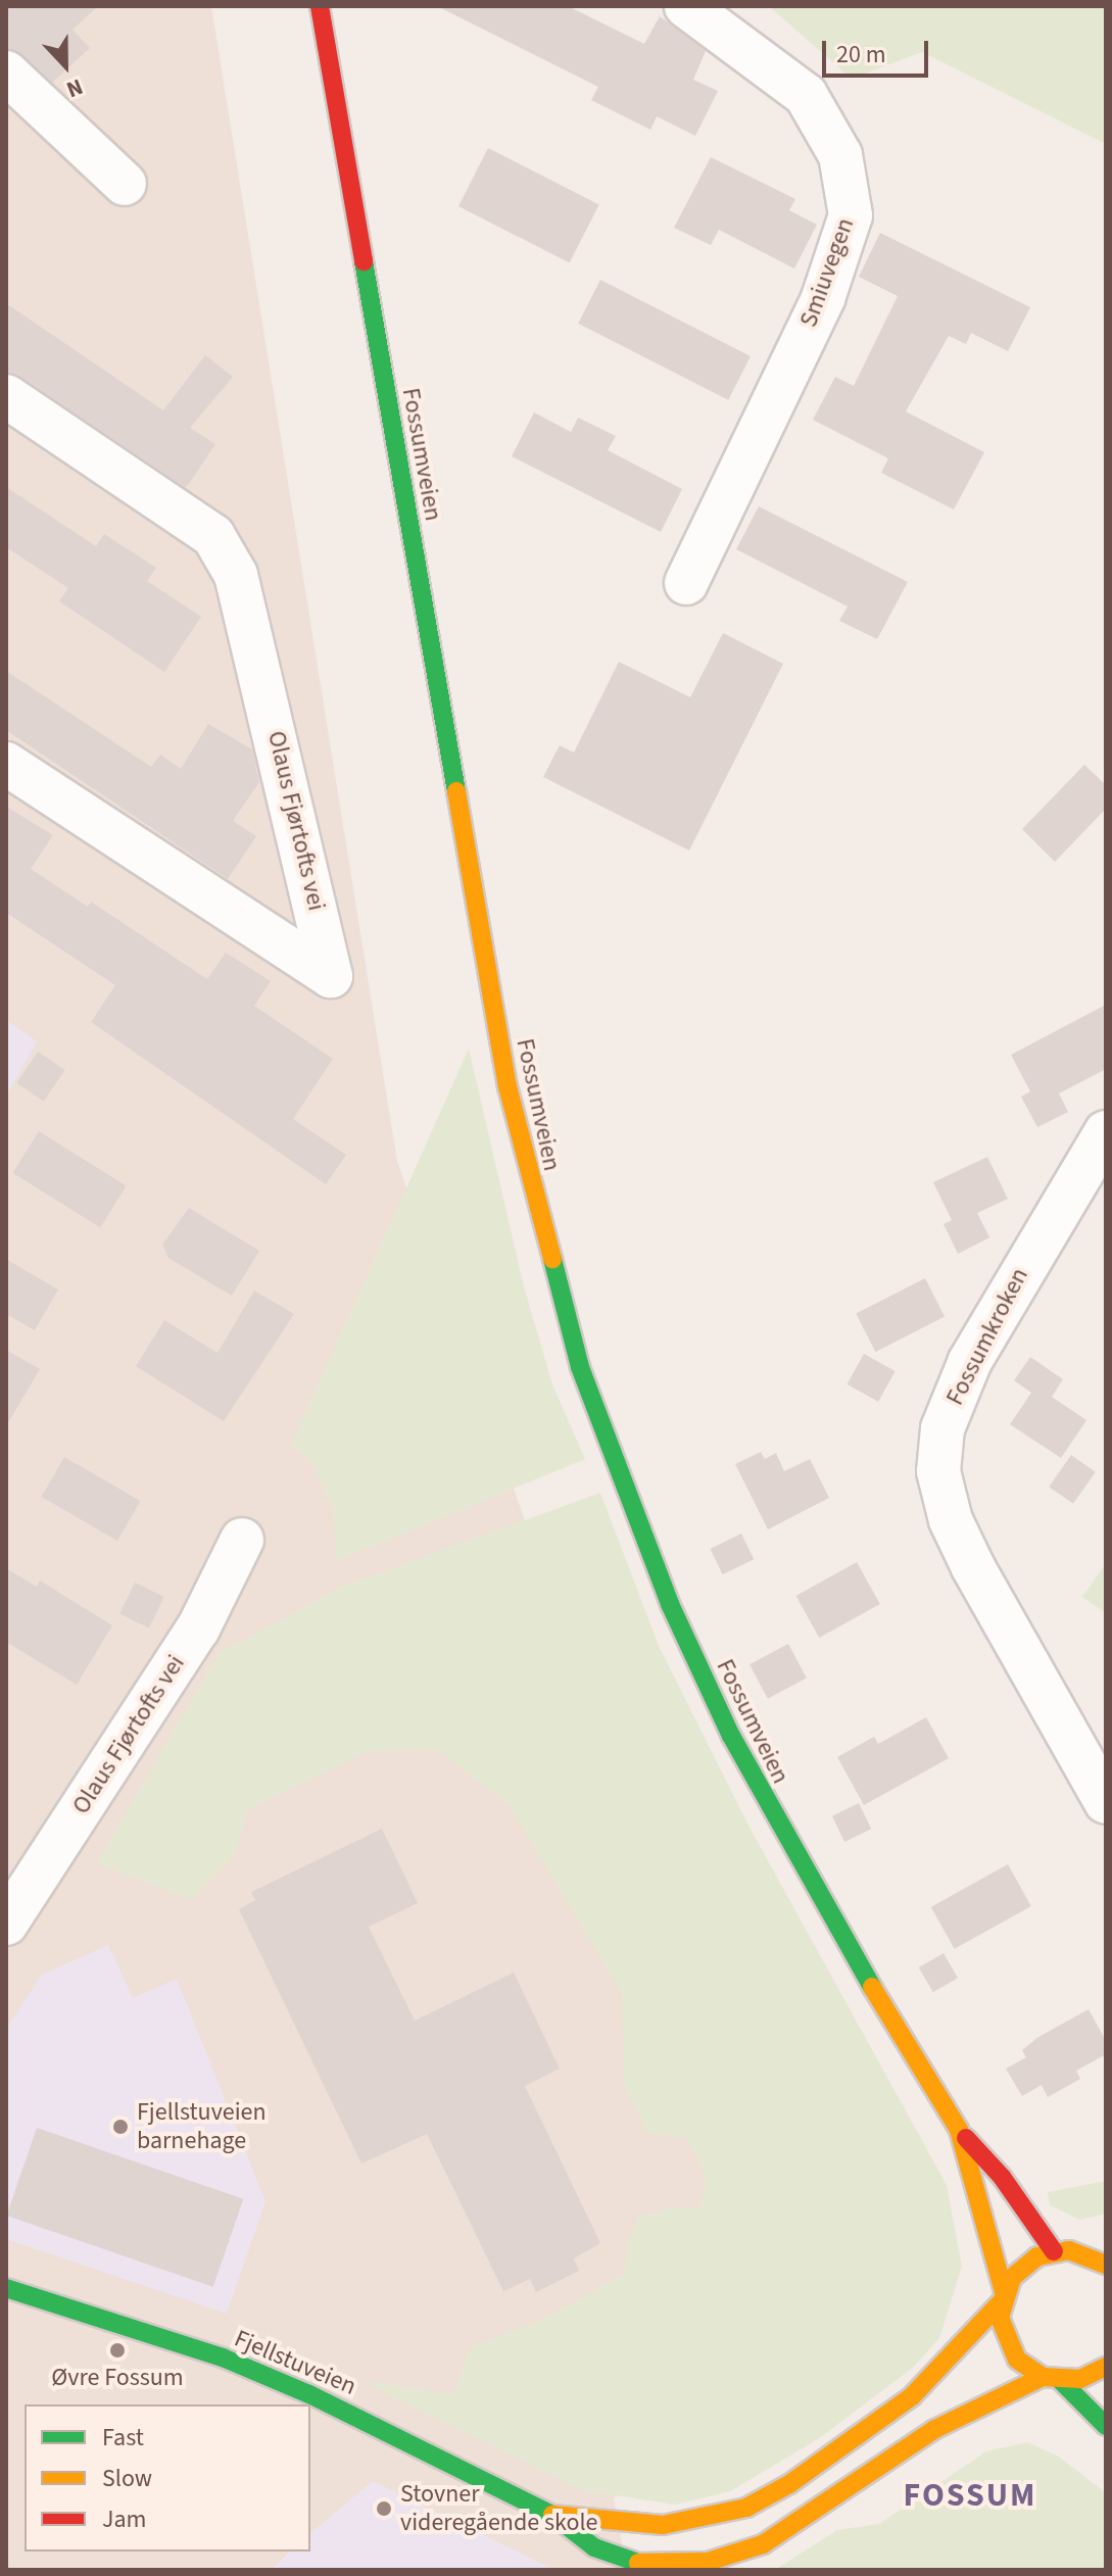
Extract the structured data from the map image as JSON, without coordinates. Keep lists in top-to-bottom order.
{
  "streets": {
    "street": [
      "Smiuvegen",
      "Fossumveien",
      "Olaus Fjørtofts vei",
      "Fossumkroken",
      "Fjellstuveien"
    ]
  },
  "crossings": [
    ["Fossumveien", "Fjellstuveien"]
  ],
  "districts": ["FOSSUM"],
  "places": ["Fjellstuveien barnehage", "Øvre Fossum", "Stovner videregående skole"],
  "legend": ["Fast", "Slow", "Jam"],
  "scale_bar": "20 m",
  "north": "bottom"
}
